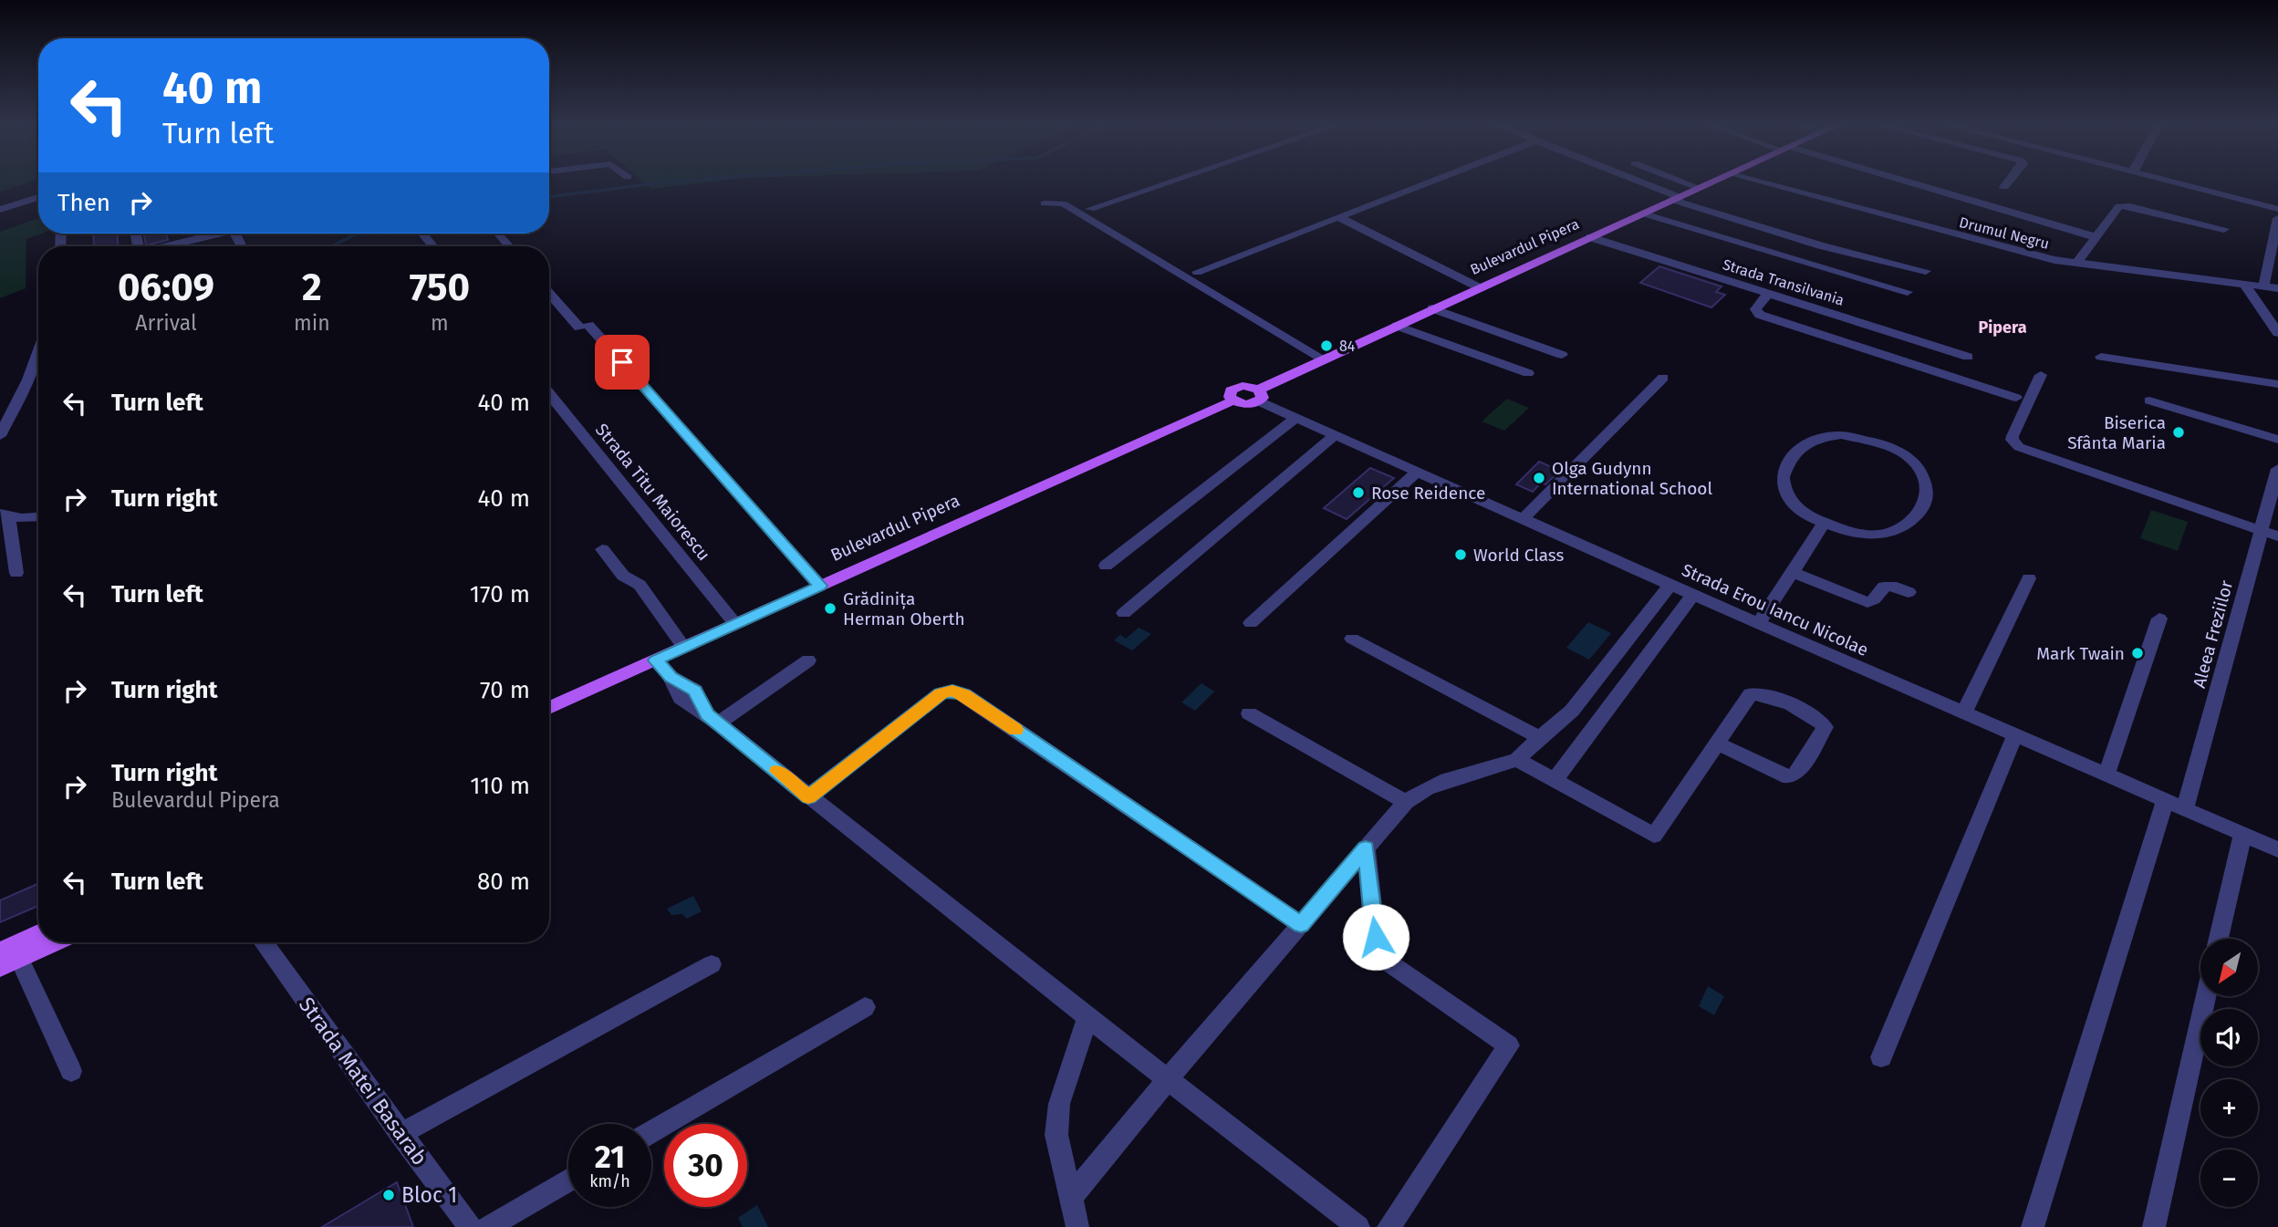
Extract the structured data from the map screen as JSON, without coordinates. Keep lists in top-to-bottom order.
{
  "streets": {
    "main road": ["Bulevardul Pipera"],
    "street": [
      "Drumul Negru",
      "Strada Transilvania",
      "Strada Titu Maiorescu",
      "Strada Erou Iancu Nicolae",
      "Aleea Freziilor",
      "Strada Matei Basarab"
    ]
  },
  "crossings": [
    ["Bulevardul Pipera", "Strada Transilvania"],
    ["Bulevardul Pipera", "Strada Titu Maiorescu"],
    ["Bulevardul Pipera", "Strada Erou Iancu Nicolae"],
    ["Strada Erou Iancu Nicolae", "Aleea Freziilor"]
  ],
  "districts": ["Pipera"],
  "places": [
    "84",
    "Biserica Sfânta Maria",
    "Olga Gudynn International School",
    "Rose Reidence",
    "World Class",
    "Grădinița Herman Oberth",
    "Mark Twain",
    "Bloc 1"
  ],
  "north": "bottom left",
  "page": {
    "turn": ["40 m", "Turn left"],
    "then": "Then",
    "eta": [
      "06:09",
      "Arrival",
      "2",
      "min",
      "750",
      "m"
    ],
    "list": [
      {
        "name": "Turn left",
        "value": "40 m"
      },
      {
        "name": "Turn right",
        "value": "40 m"
      },
      {
        "name": "Turn left",
        "value": "170 m"
      },
      {
        "name": "Turn right",
        "value": "70 m"
      },
      {
        "name": "Turn right",
        "note": "Bulevardul Pipera",
        "value": "110 m"
      },
      {
        "name": "Turn left",
        "value": "80 m"
      }
    ],
    "map_buttons": ["+", "−"],
    "speed": "21 km/h",
    "limit": "30"
  }
}
